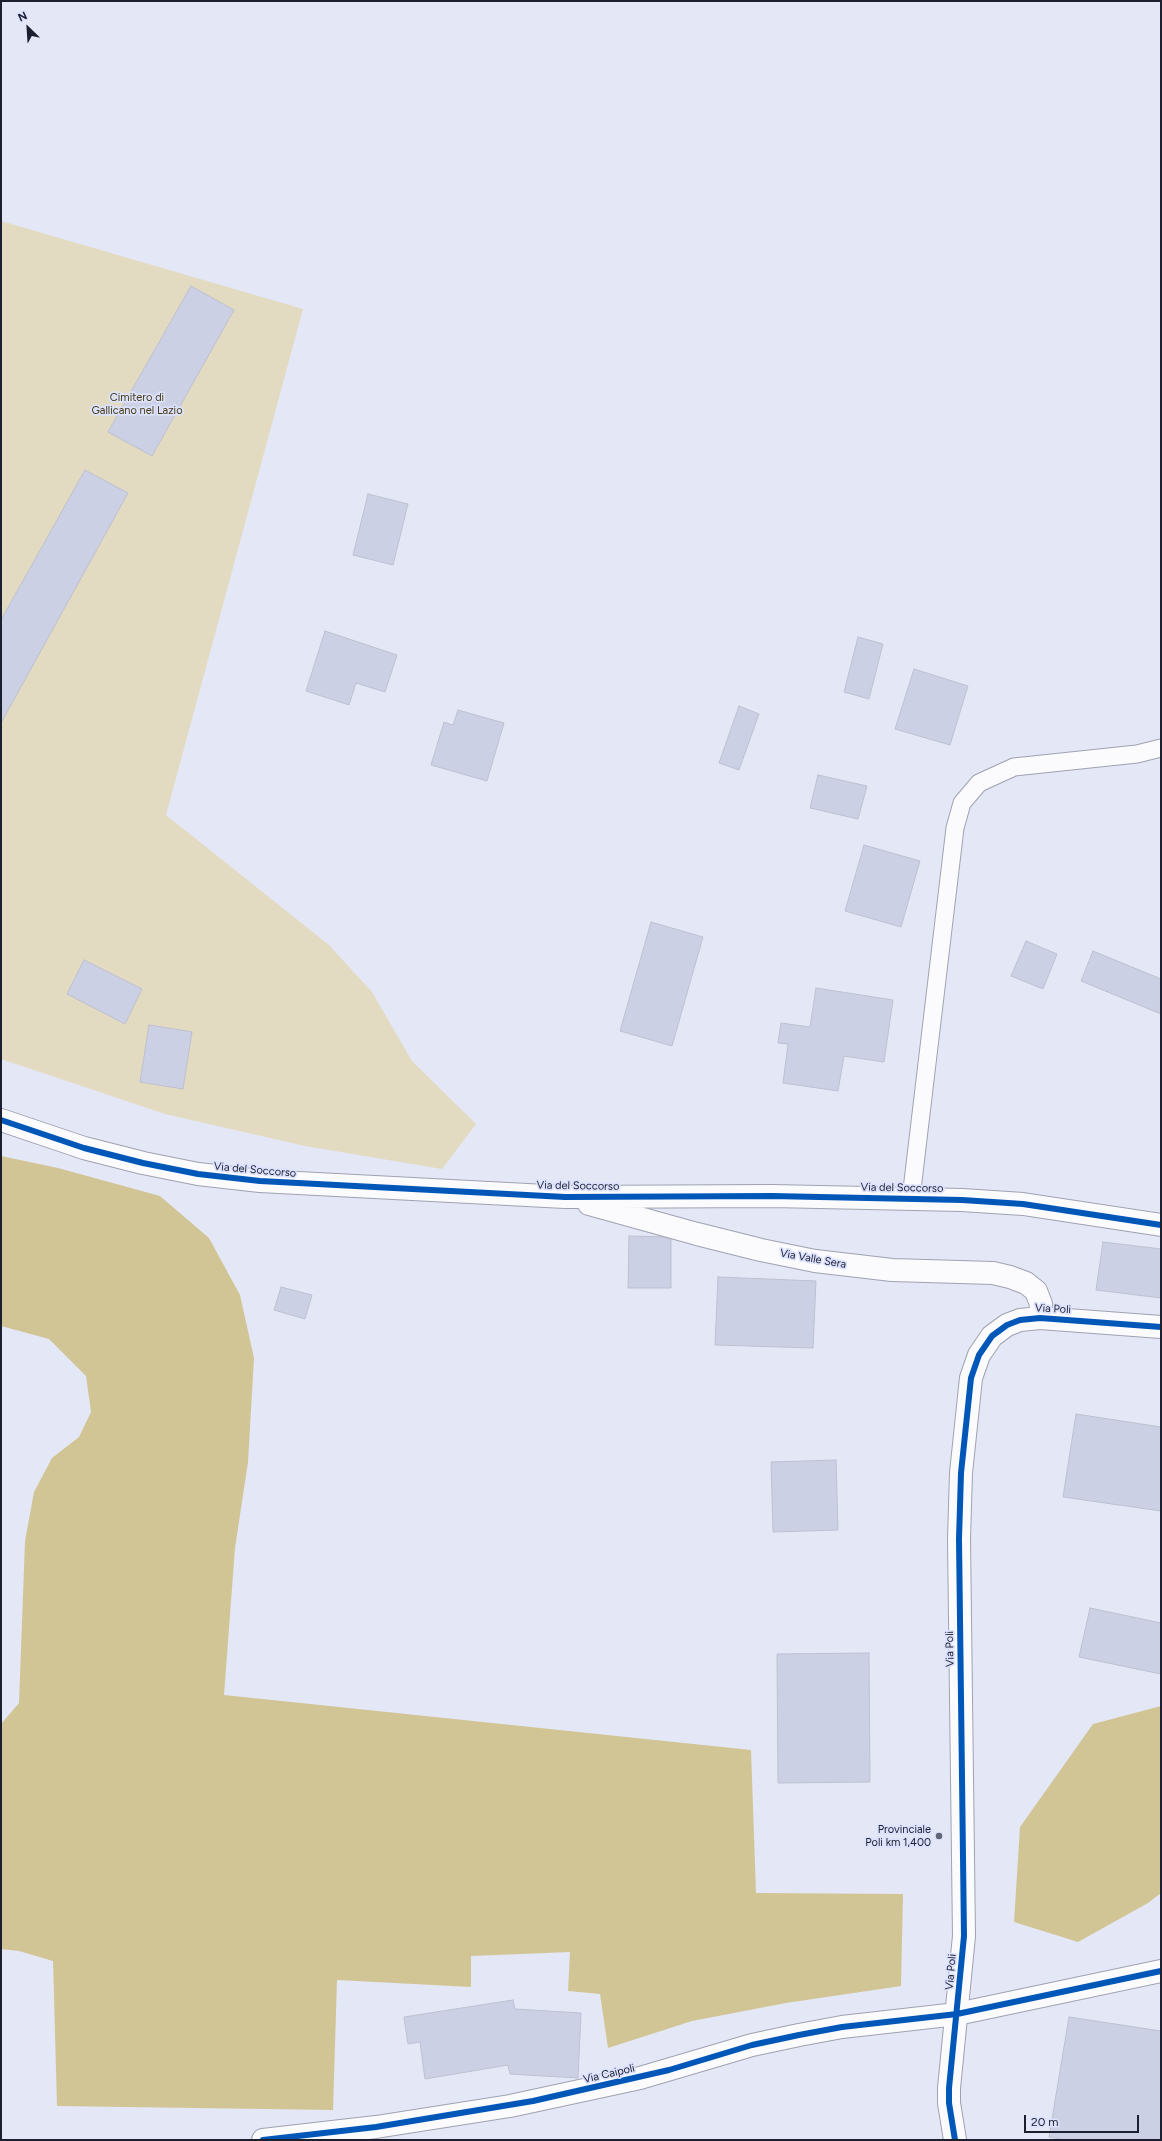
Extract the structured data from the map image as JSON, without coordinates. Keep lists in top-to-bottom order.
{
  "streets": {
    "street": [
      "Via del Soccorso",
      "Via Valle Sera",
      "Via Poli",
      "Via Caipoli"
    ]
  },
  "crossings": [
    ["Via del Soccorso", "Via Valle Sera"],
    ["Via Valle Sera", "Via Poli"],
    ["Via Poli", "Via Caipoli"]
  ],
  "parks": ["Cimitero di Gallicano nel Lazio"],
  "places": ["Provinciale Poli km 1,400"],
  "scale_bar": "20 m",
  "north": "top left"
}
